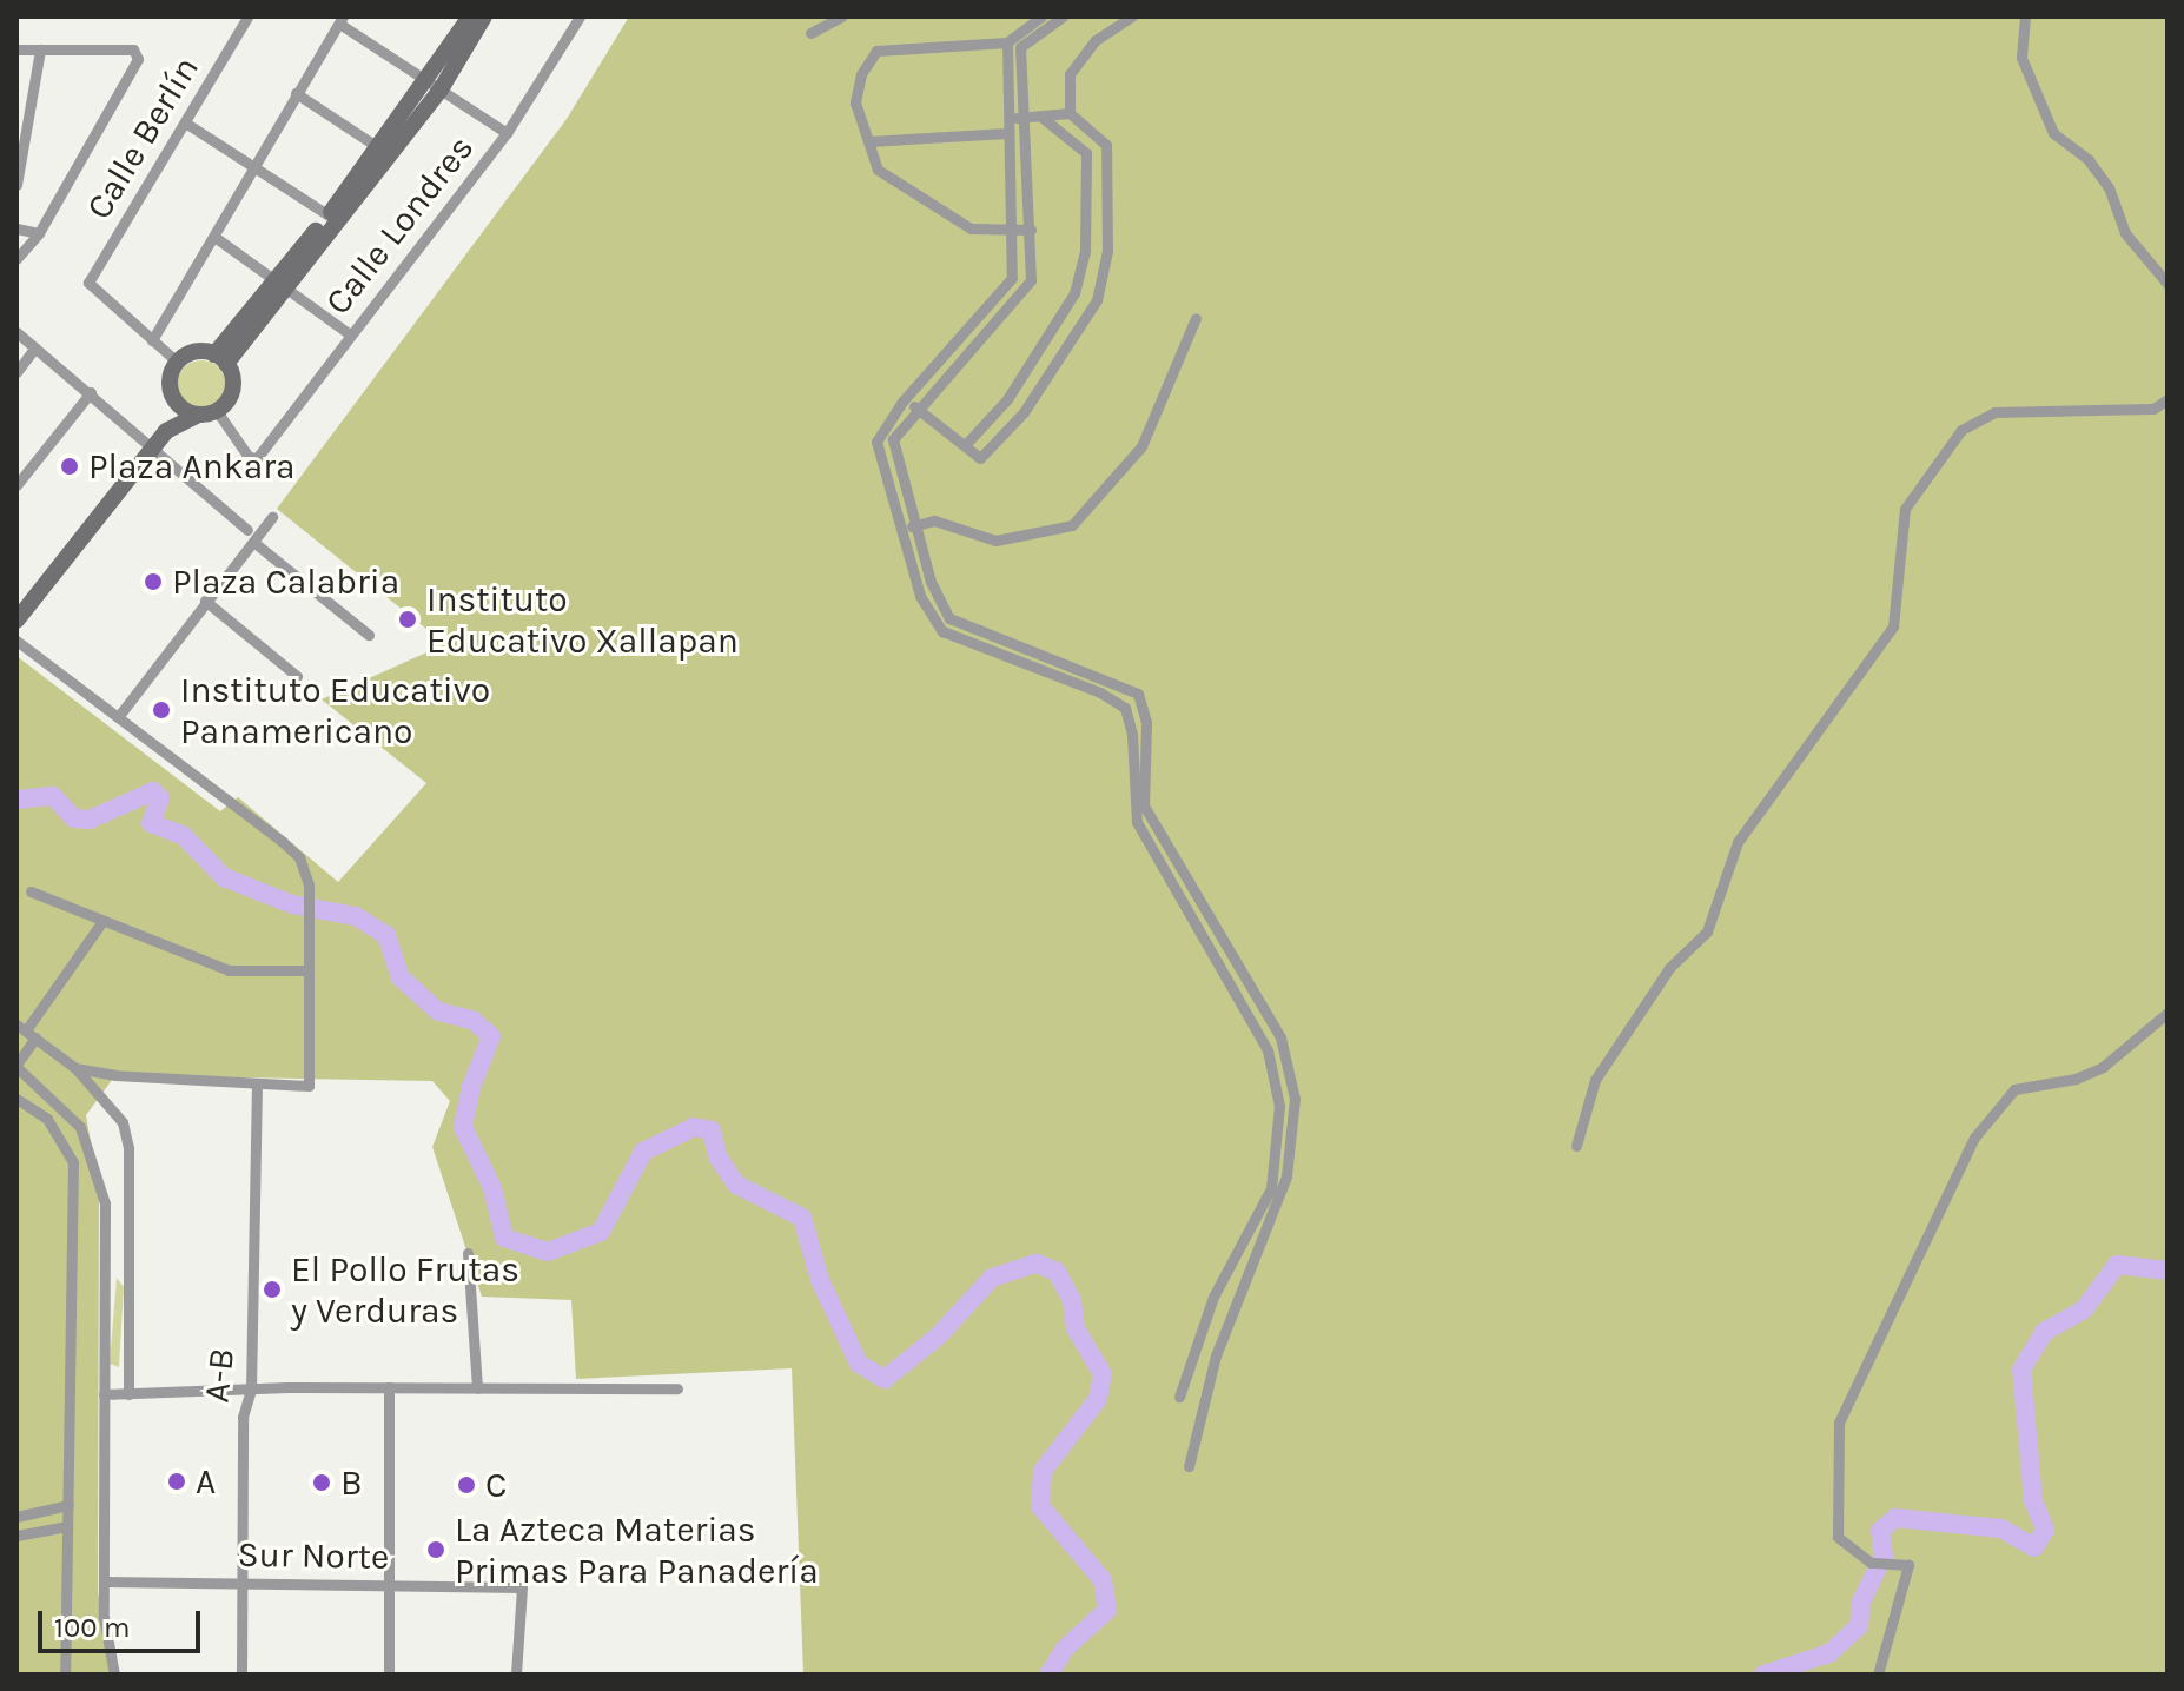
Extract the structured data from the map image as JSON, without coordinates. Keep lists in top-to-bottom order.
{
  "streets": {
    "street": [
      "Calle Berlín",
      "Calle Londres",
      "A-B",
      "Sur Norte"
    ]
  },
  "crossings": [
    ["A-B", "Sur Norte"]
  ],
  "places": [
    "Plaza Ankara",
    "Plaza Calabria",
    "Instituto Educativo Xallapan",
    "Instituto Educativo Panamericano",
    "El Pollo Frutas y Verduras",
    "A",
    "B",
    "C",
    "La Azteca Materias Primas Para Panadería"
  ],
  "scale_bar": "100 m"
}
